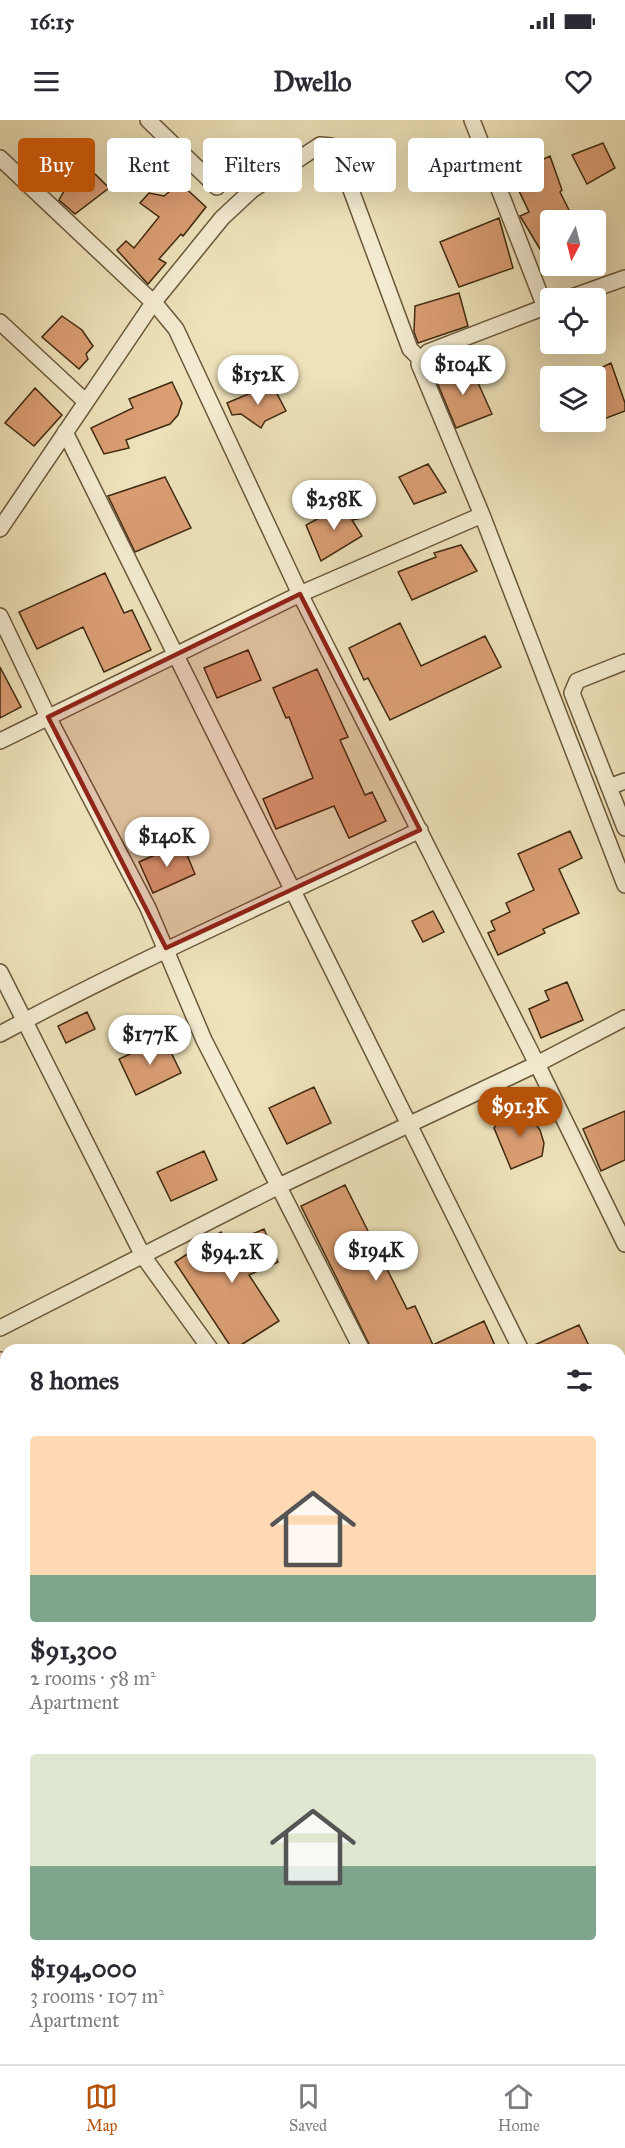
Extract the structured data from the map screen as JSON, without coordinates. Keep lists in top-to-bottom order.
{
  "north": "bottom",
  "page": {
    "status": "16:15",
    "header": "Dwello",
    "chip": [
      "Buy",
      "Rent",
      "Filters",
      "New",
      "Apartment"
    ],
    "price": [
      "$104K",
      "$152K",
      "$258K",
      "$140K",
      "$177K",
      "$91.3K",
      "$194K",
      "$94.2K"
    ],
    "heading": "8 homes",
    "list": [
      {
        "name": "$91,300",
        "note": "2 rooms · 58 m² · Apartment"
      },
      {
        "name": "$194,000",
        "note": "3 rooms · 107 m² · Apartment"
      }
    ],
    "tabs": ["Map", "Saved", "Home"]
  }
}
